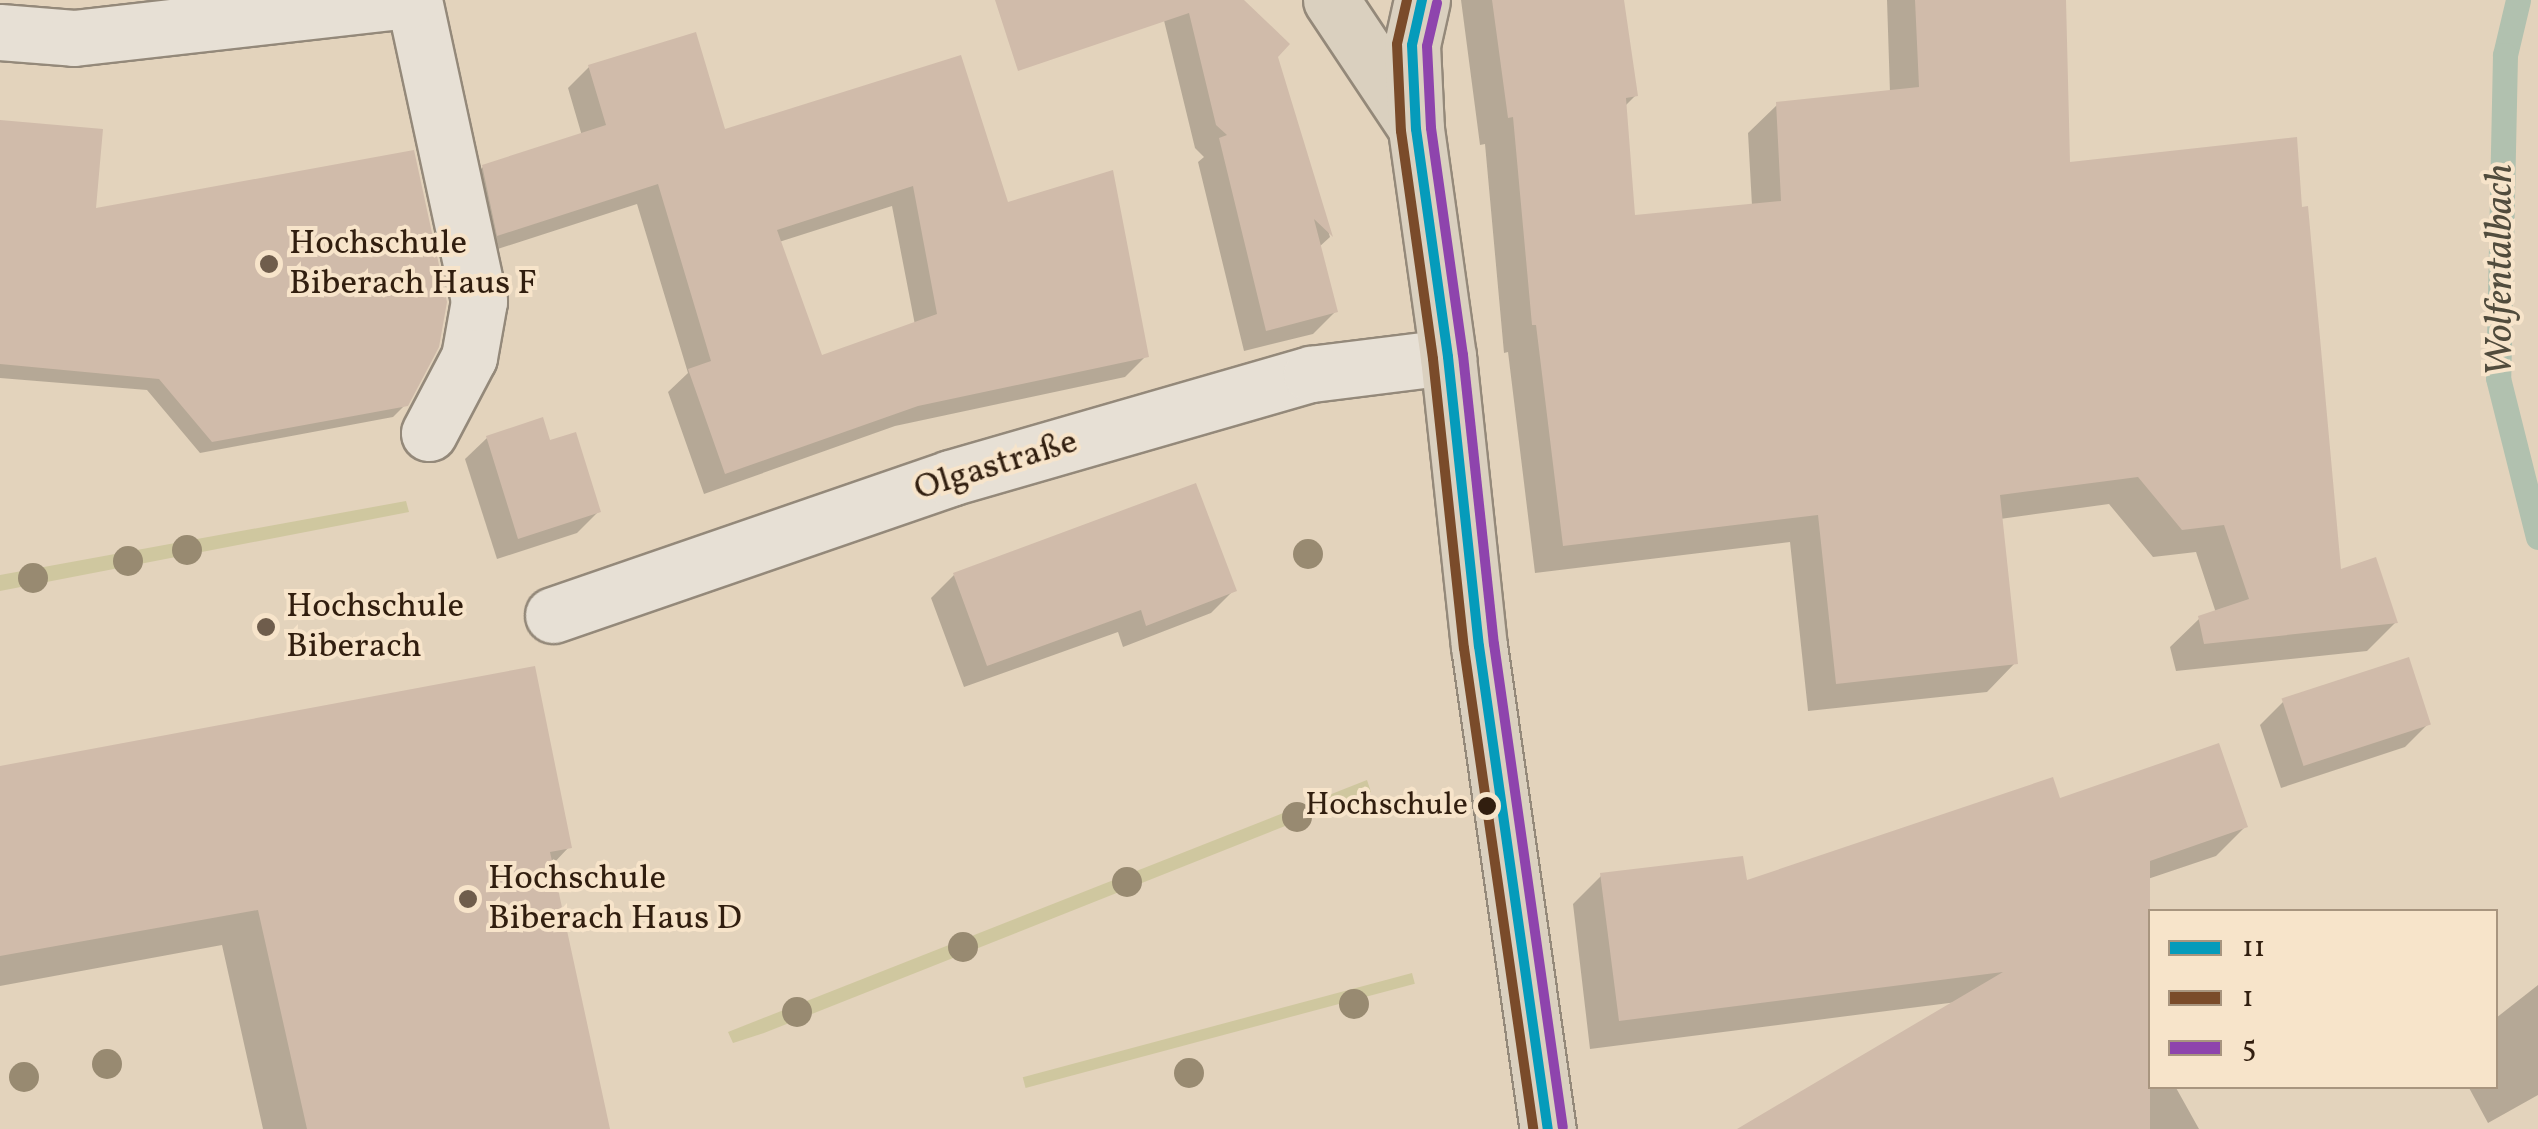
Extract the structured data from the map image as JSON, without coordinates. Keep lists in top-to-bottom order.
{
  "streets": {
    "street": ["Olgastraße"]
  },
  "water": ["Wolfentalbach"],
  "places": [
    "Hochschule Biberach Haus F",
    "Hochschule Biberach",
    "Hochschule",
    "Hochschule Biberach Haus D"
  ],
  "lines": ["transit line 11", "transit line 1", "transit line 5"],
  "legend": ["11", "1", "5"]
}
